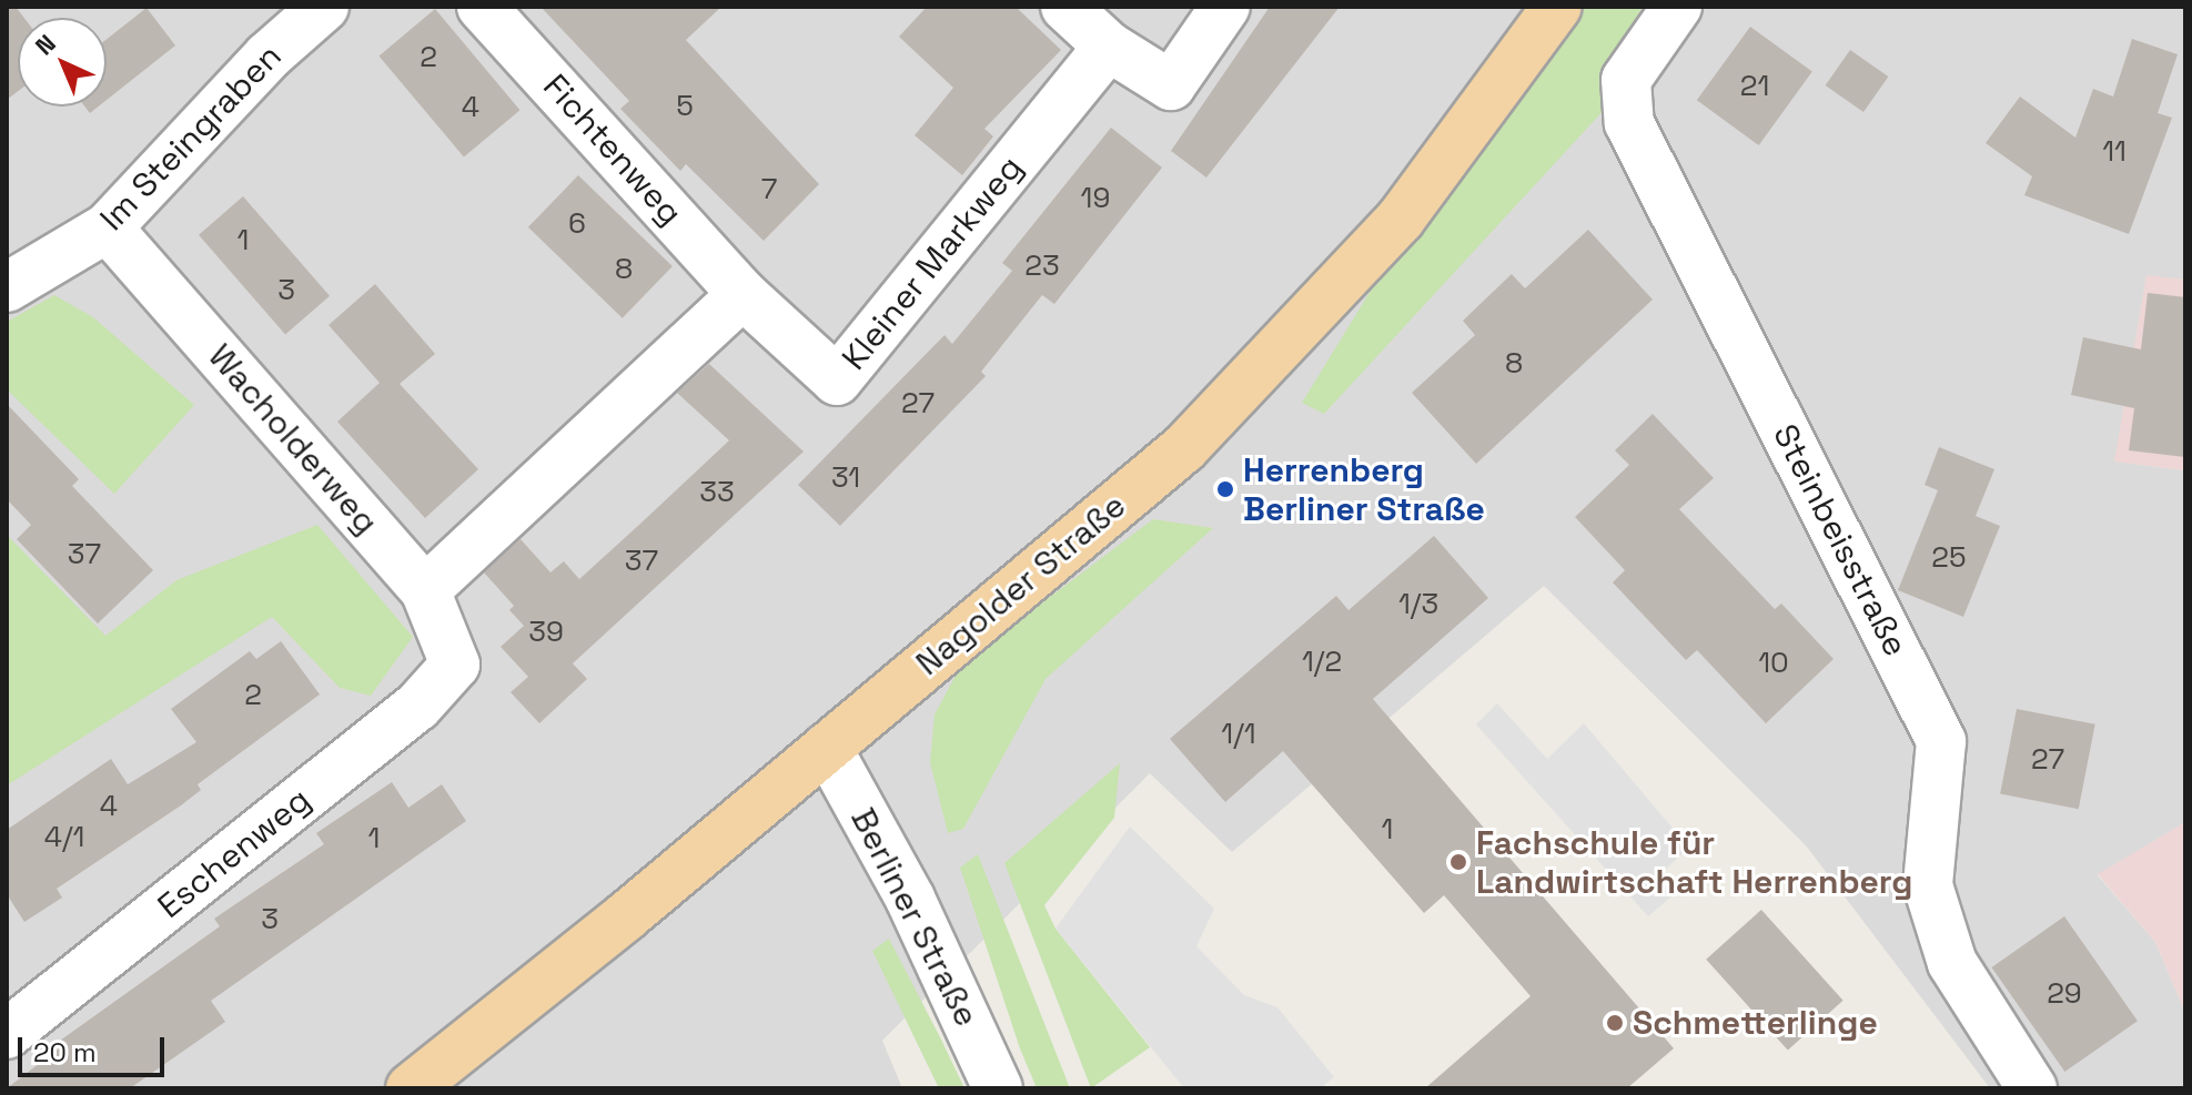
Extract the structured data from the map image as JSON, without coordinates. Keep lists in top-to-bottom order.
{
  "streets": {
    "main road": ["Nagolder Straße"],
    "street": [
      "Im Steingraben",
      "Fichtenweg",
      "Kleiner Markweg",
      "Wacholderweg",
      "Steinbeisstraße",
      "Eschenweg",
      "Berliner Straße"
    ]
  },
  "crossings": [
    ["Im Steingraben", "Wacholderweg"],
    ["Fichtenweg", "Kleiner Markweg"],
    ["Wacholderweg", "Eschenweg"],
    ["Nagolder Straße", "Berliner Straße"]
  ],
  "places": ["Herrenberg Berliner Straße", "Fachschule für Landwirtschaft Herrenberg", "Schmetterlinge"],
  "house_numbers": [
    "2",
    "21",
    "5",
    "4",
    "11",
    "7",
    "19",
    "6",
    "1",
    "23",
    "8",
    "3",
    "8",
    "27",
    "31",
    "33",
    "37",
    "25",
    "37",
    "1/3",
    "39",
    "1/2",
    "10",
    "2",
    "1/1",
    "27",
    "4",
    "1",
    "4/1",
    "1",
    "3",
    "29"
  ],
  "scale_bar": "20 m",
  "north": "top left"
}
